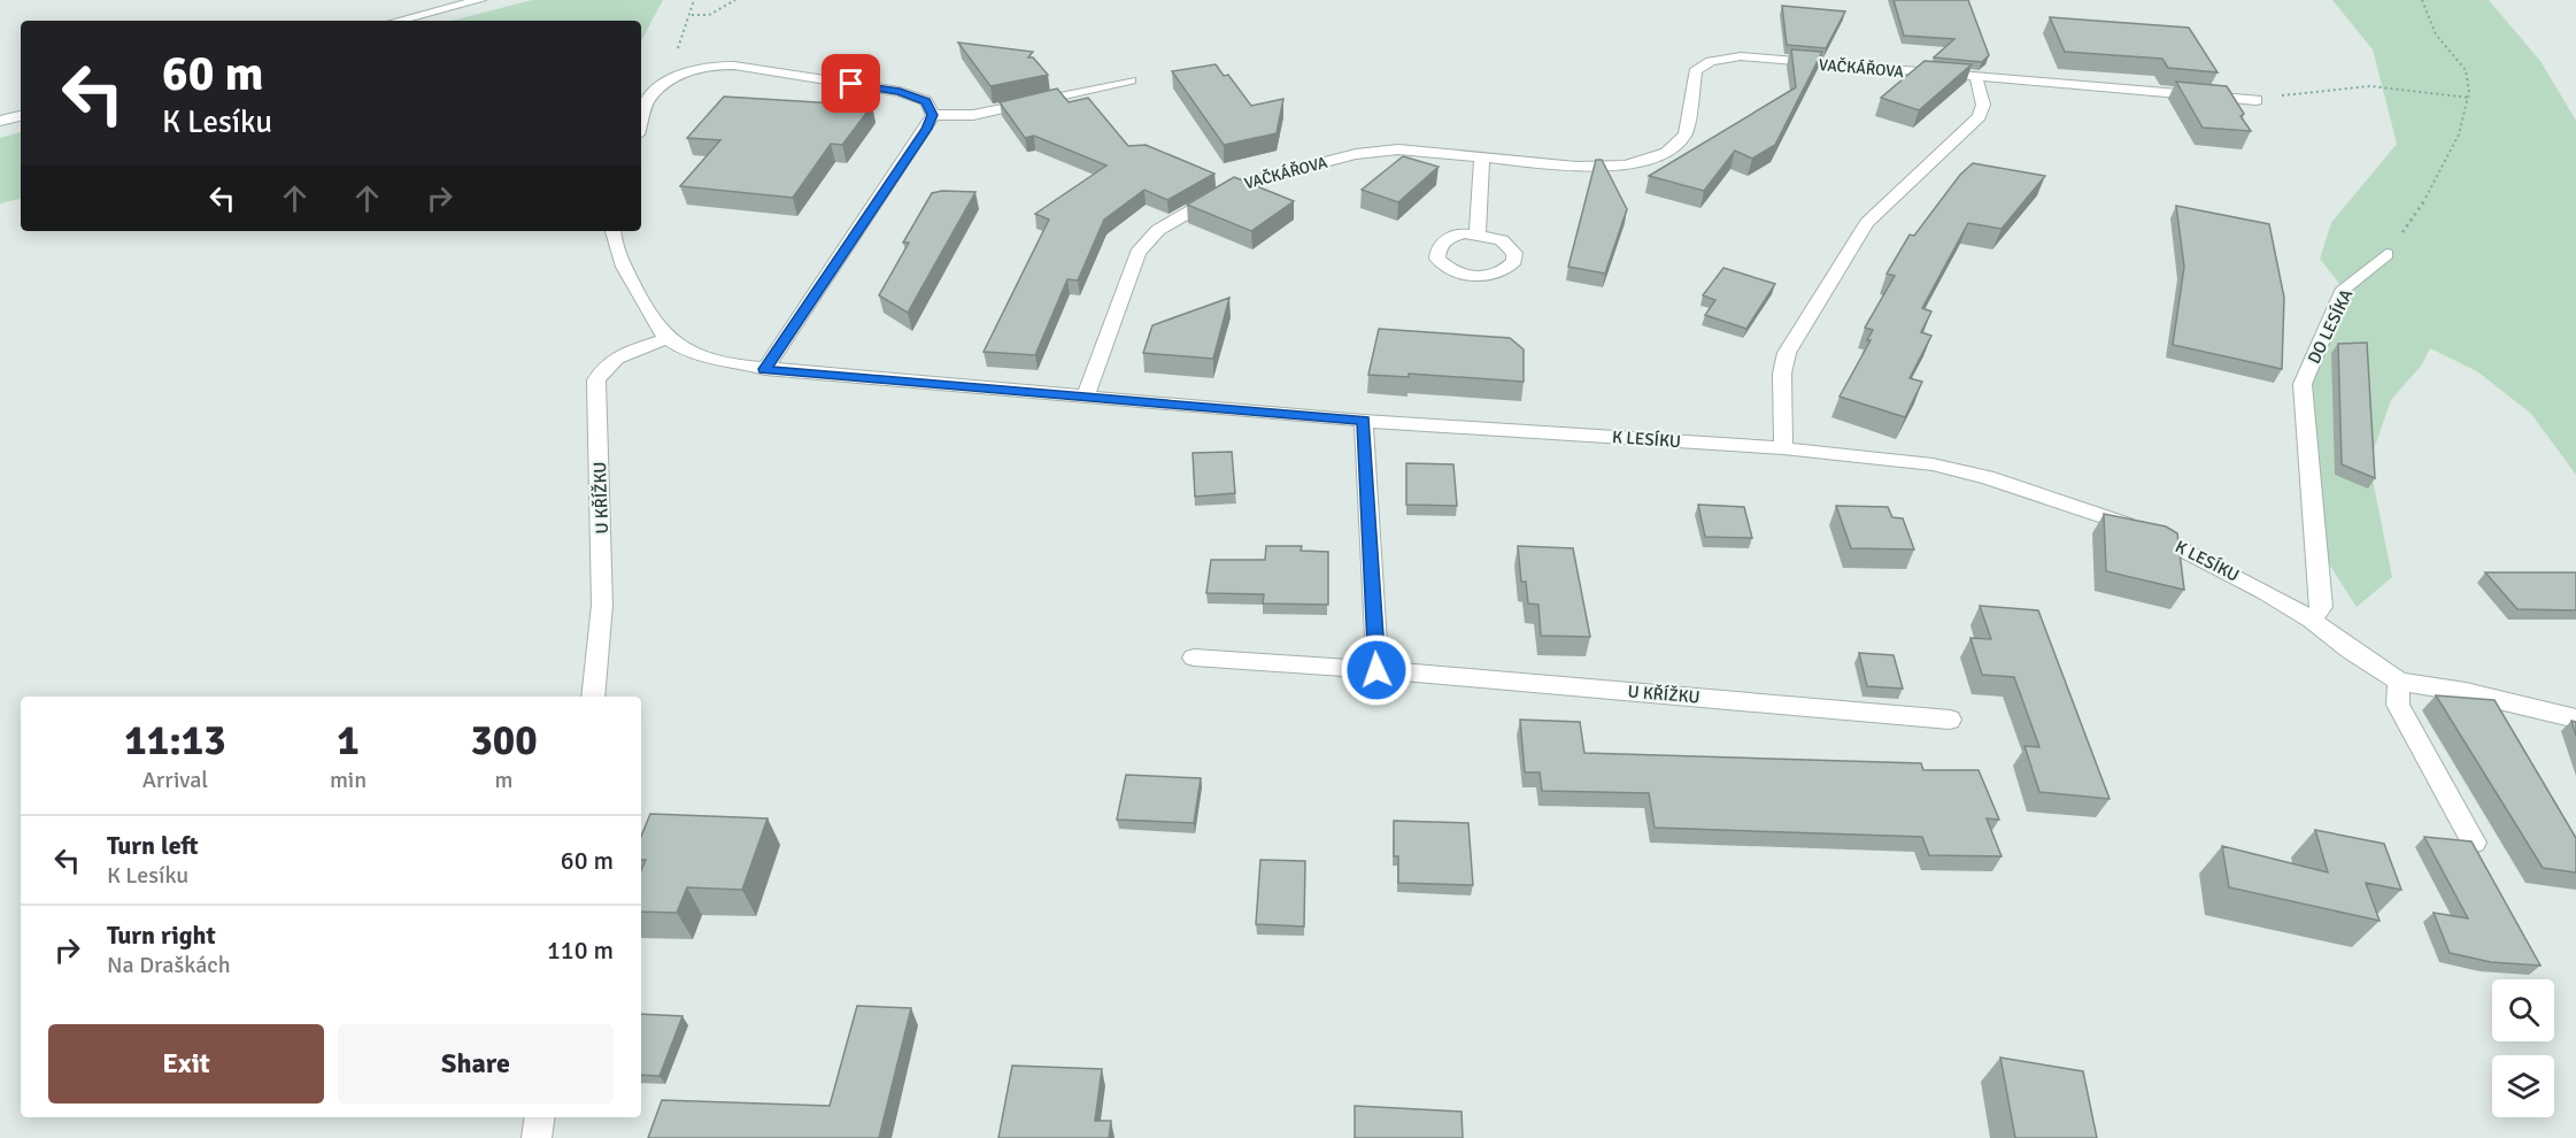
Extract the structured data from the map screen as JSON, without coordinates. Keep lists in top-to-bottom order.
{
  "streets": {
    "street": [
      "VAČKÁŘOVA",
      "DO LESÍKA",
      "K LESÍKU",
      "U KŘÍŽKU"
    ]
  },
  "crossings": [
    ["VAČKÁŘOVA", "K LESÍKU"],
    ["DO LESÍKA", "K LESÍKU"],
    ["K LESÍKU", "U KŘÍŽKU"]
  ],
  "page": {
    "turn": ["60 m", "K Lesíku"],
    "eta": [
      "11:13",
      "Arrival",
      "1",
      "min",
      "300",
      "m"
    ],
    "list": [
      {
        "name": "Turn left",
        "note": "K Lesíku",
        "value": "60 m"
      },
      {
        "name": "Turn right",
        "note": "Na Draškách",
        "value": "110 m"
      }
    ],
    "buttons": ["Exit", "Share"]
  }
}
